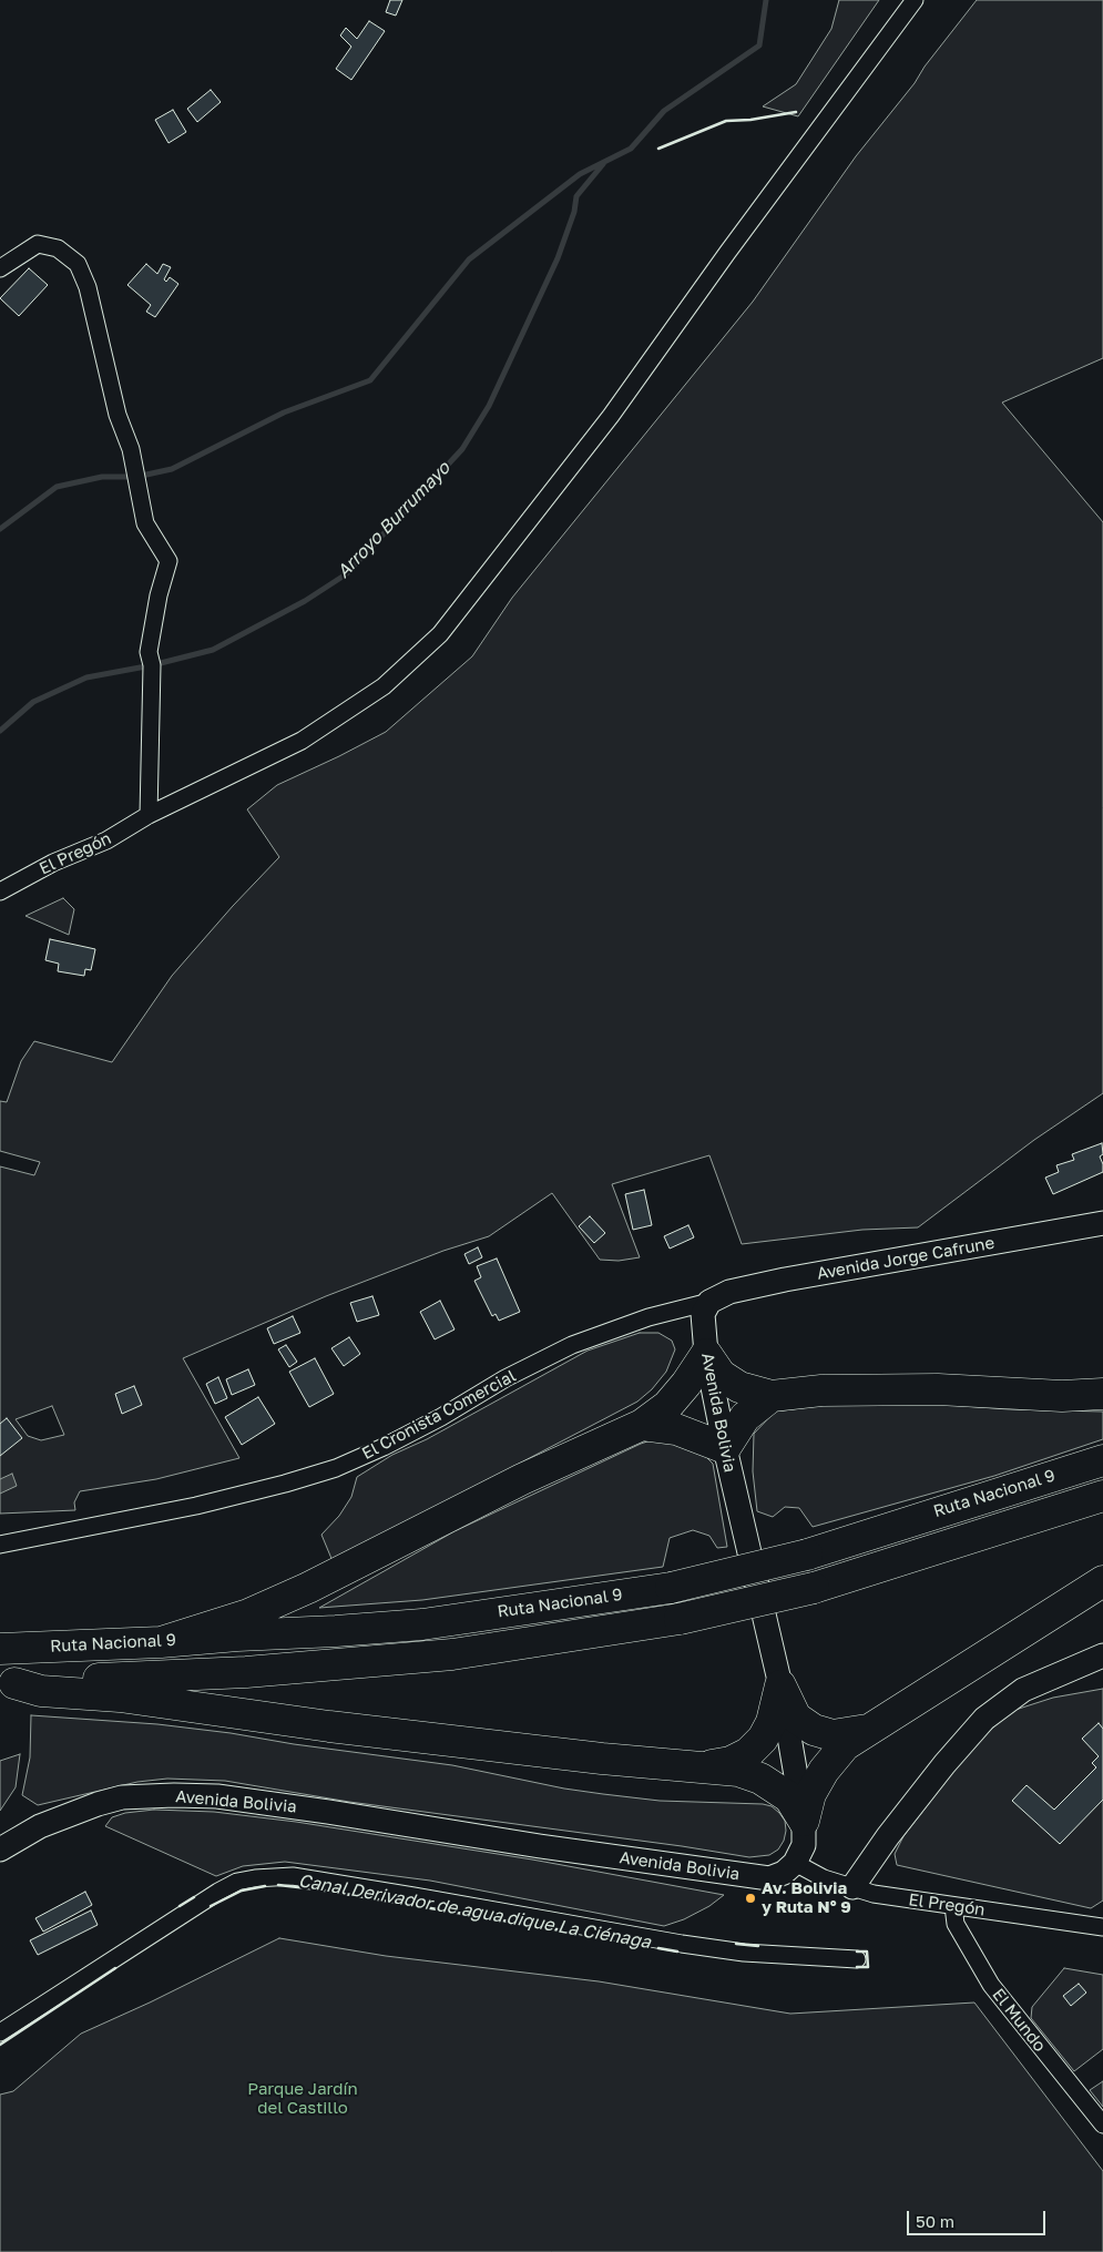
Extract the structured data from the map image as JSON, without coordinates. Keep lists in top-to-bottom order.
{
  "streets": {
    "highway": ["Ruta Nacional 9"],
    "street": [
      "El Pregón",
      "Avenida Jorge Cafrune",
      "Avenida Bolivia",
      "El Cronista Comercial",
      "El Mundo"
    ]
  },
  "crossings": [
    ["El Pregón", "Avenida Bolivia"],
    ["El Pregón", "El Mundo"],
    ["Avenida Jorge Cafrune", "Avenida Bolivia"],
    ["Avenida Jorge Cafrune", "El Cronista Comercial"],
    ["Avenida Bolivia", "El Cronista Comercial"]
  ],
  "water": ["Arroyo Burrumayo", "Canal Derivador de agua dique La Ciénaga"],
  "parks": ["Parque Jardín del Castillo"],
  "places": ["Av. Bolivia y Ruta N° 9"],
  "scale_bar": "50 m"
}
